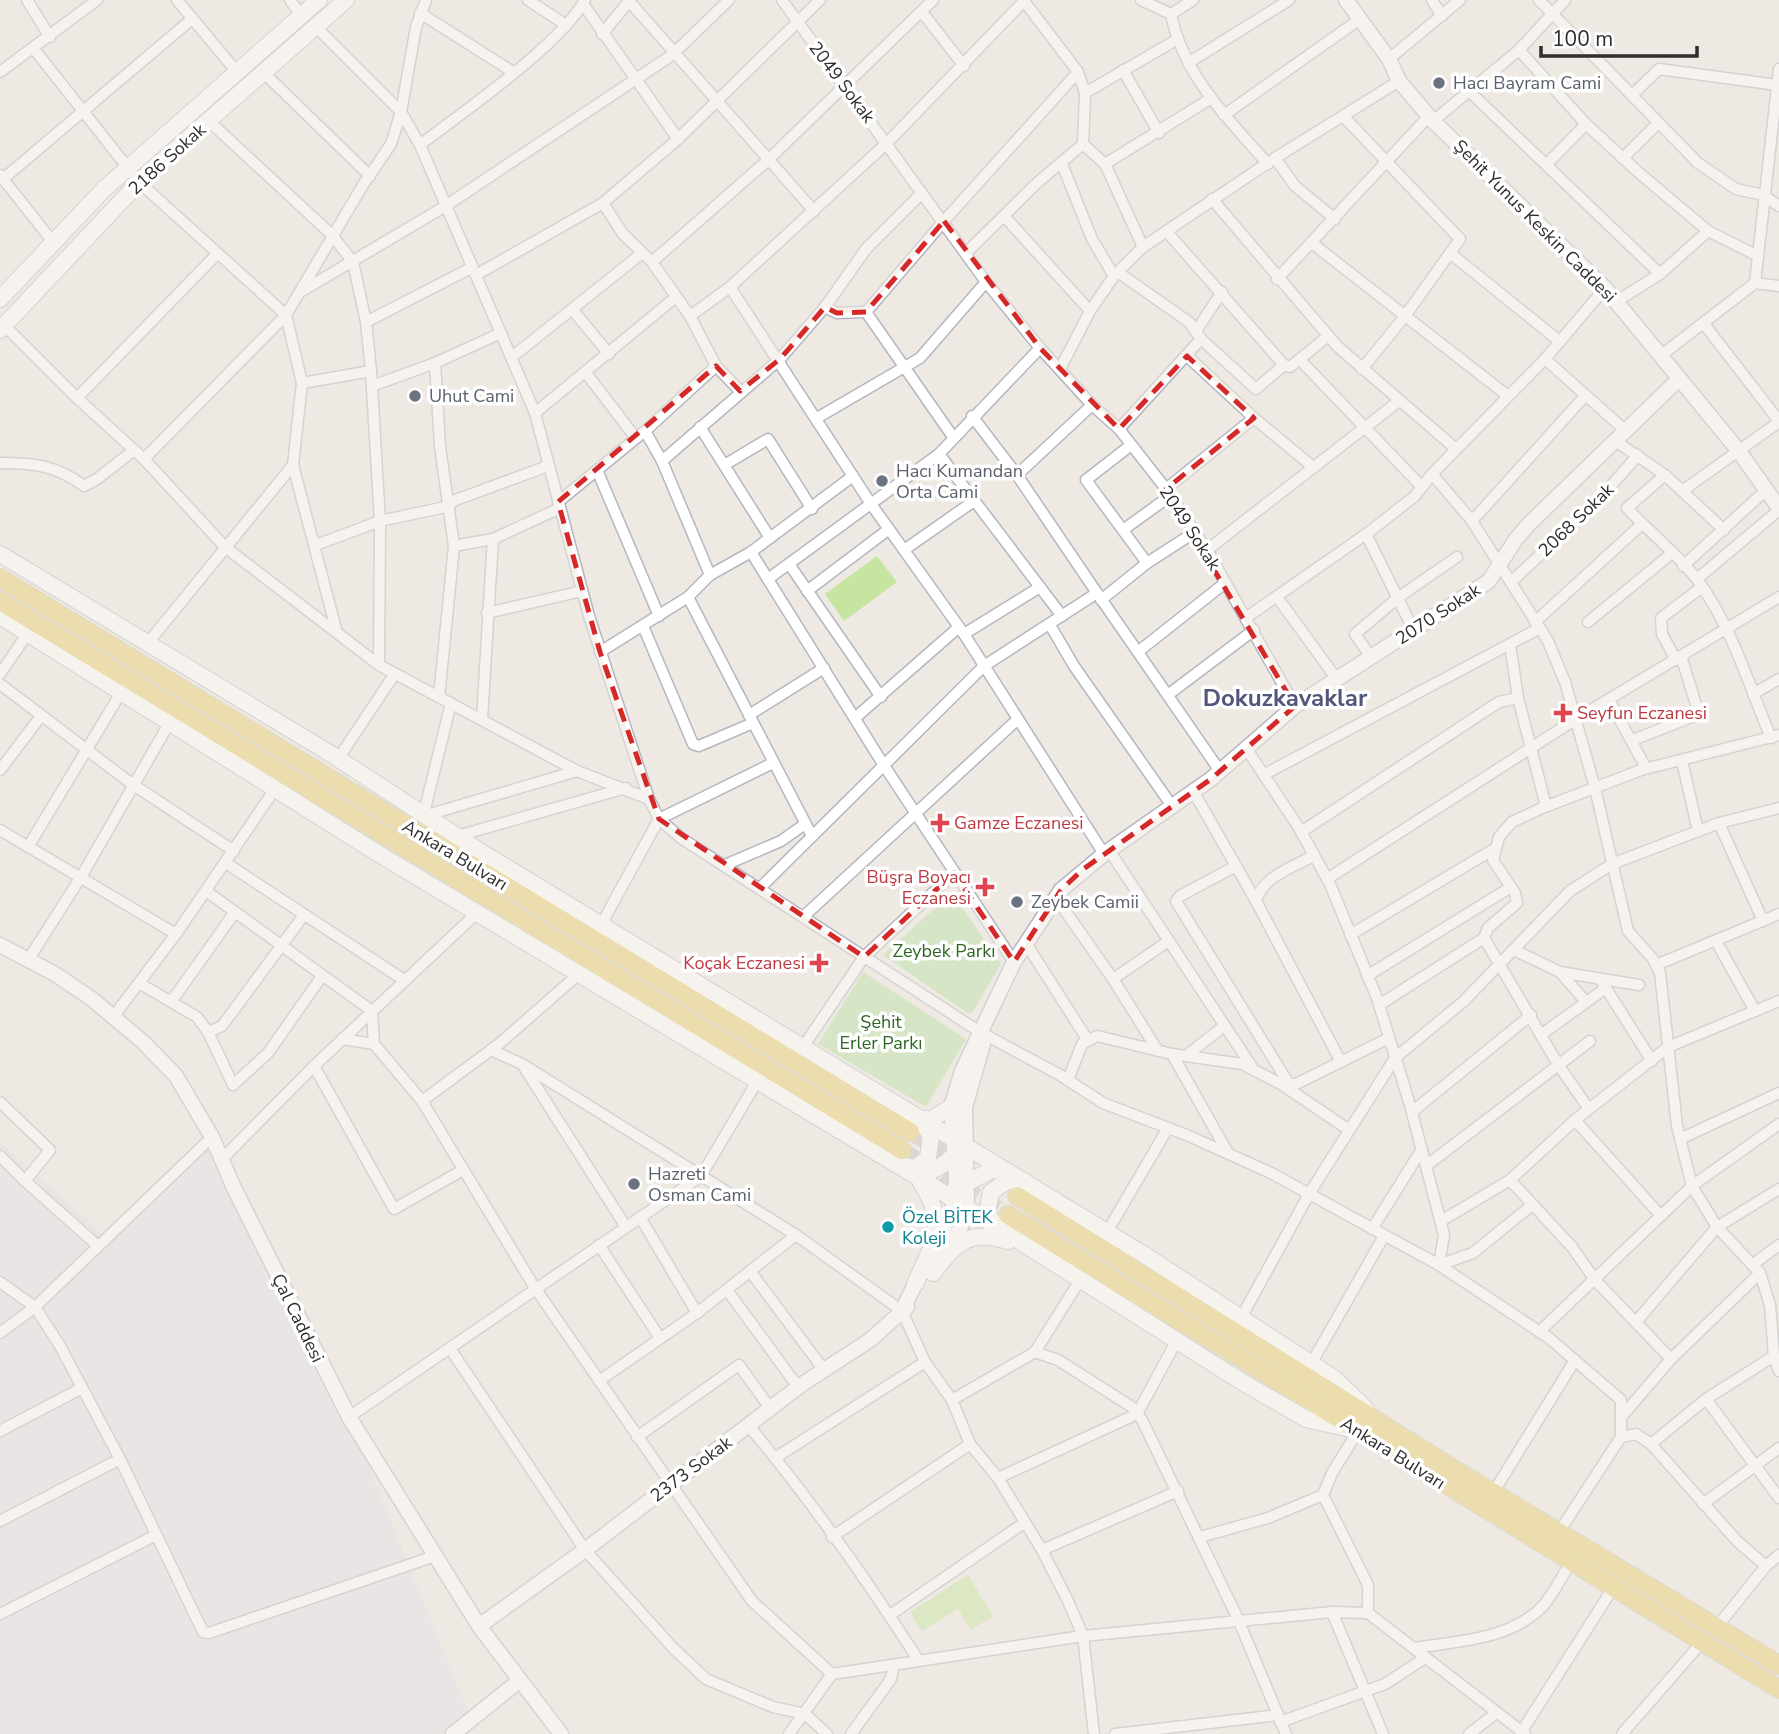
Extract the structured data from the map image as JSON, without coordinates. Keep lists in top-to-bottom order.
{
  "streets": {
    "main road": ["2186 Sokak", "Ankara Bulvarı"],
    "street": [
      "2049 Sokak",
      "Şehit Yunus Keskin Caddesi",
      "2068 Sokak",
      "2070 Sokak",
      "Çal Caddesi",
      "2373 Sokak"
    ]
  },
  "crossings": [
    ["2049 Sokak", "2070 Sokak"],
    ["Şehit Yunus Keskin Caddesi", "2070 Sokak"],
    ["Çal Caddesi", "2373 Sokak"]
  ],
  "districts": ["Dokuzkavaklar"],
  "parks": ["Zeybek Parkı", "Şehit Erler Parkı"],
  "places": {
    "other": [
      "Hacı Bayram Cami",
      "Uhut Cami",
      "Hacı Kumandan Orta Cami",
      "Zeybek Camii",
      "Hazreti Osman Cami",
      "Özel BİTEK Koleji"
    ],
    "health": [
      "Seyfun Eczanesi",
      "Gamze Eczanesi",
      "Büşra Boyacı Eczanesi",
      "Koçak Eczanesi"
    ]
  },
  "scale_bar": "100 m"
}
